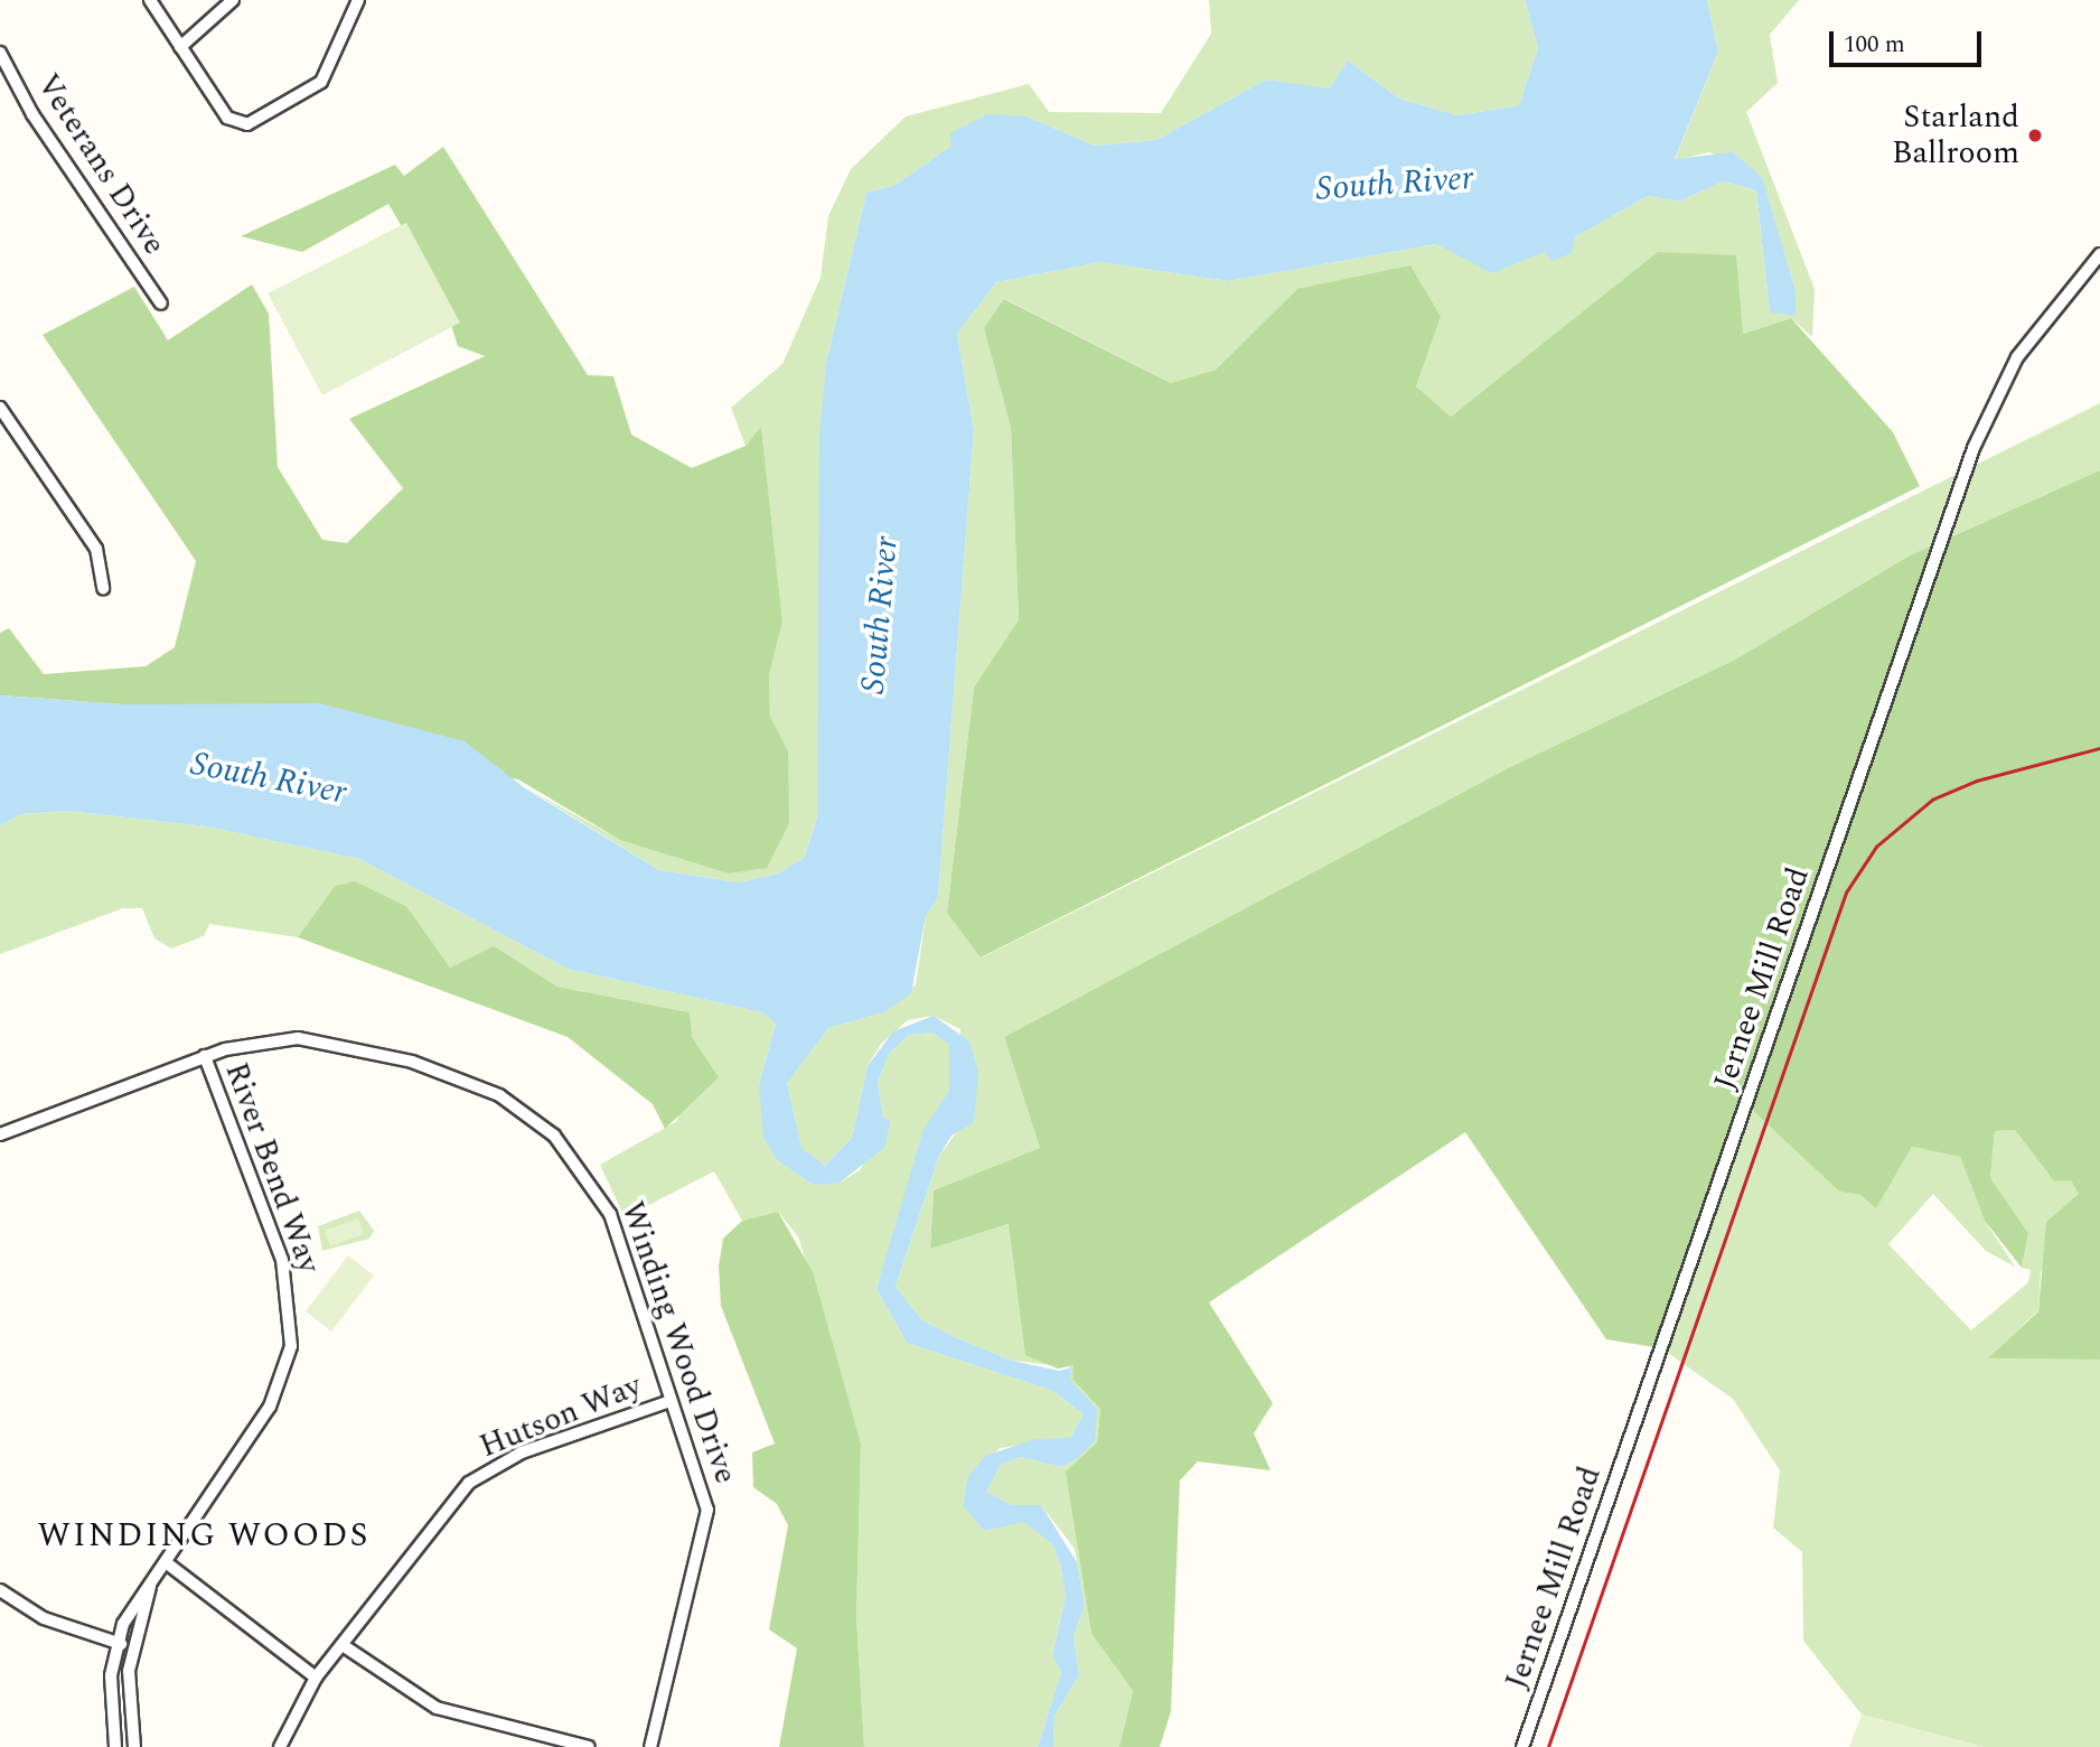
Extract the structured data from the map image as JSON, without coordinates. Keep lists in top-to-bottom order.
{
  "streets": {
    "street": [
      "Veterans Drive",
      "Jernee Mill Road",
      "River Bend Way",
      "Winding Wood Drive",
      "Hutson Way"
    ]
  },
  "crossings": [
    ["River Bend Way", "Winding Wood Drive"],
    ["Winding Wood Drive", "Hutson Way"]
  ],
  "districts": ["WINDING WOODS"],
  "water": ["South River"],
  "places": ["Starland Ballroom"],
  "scale_bar": "100 m"
}
